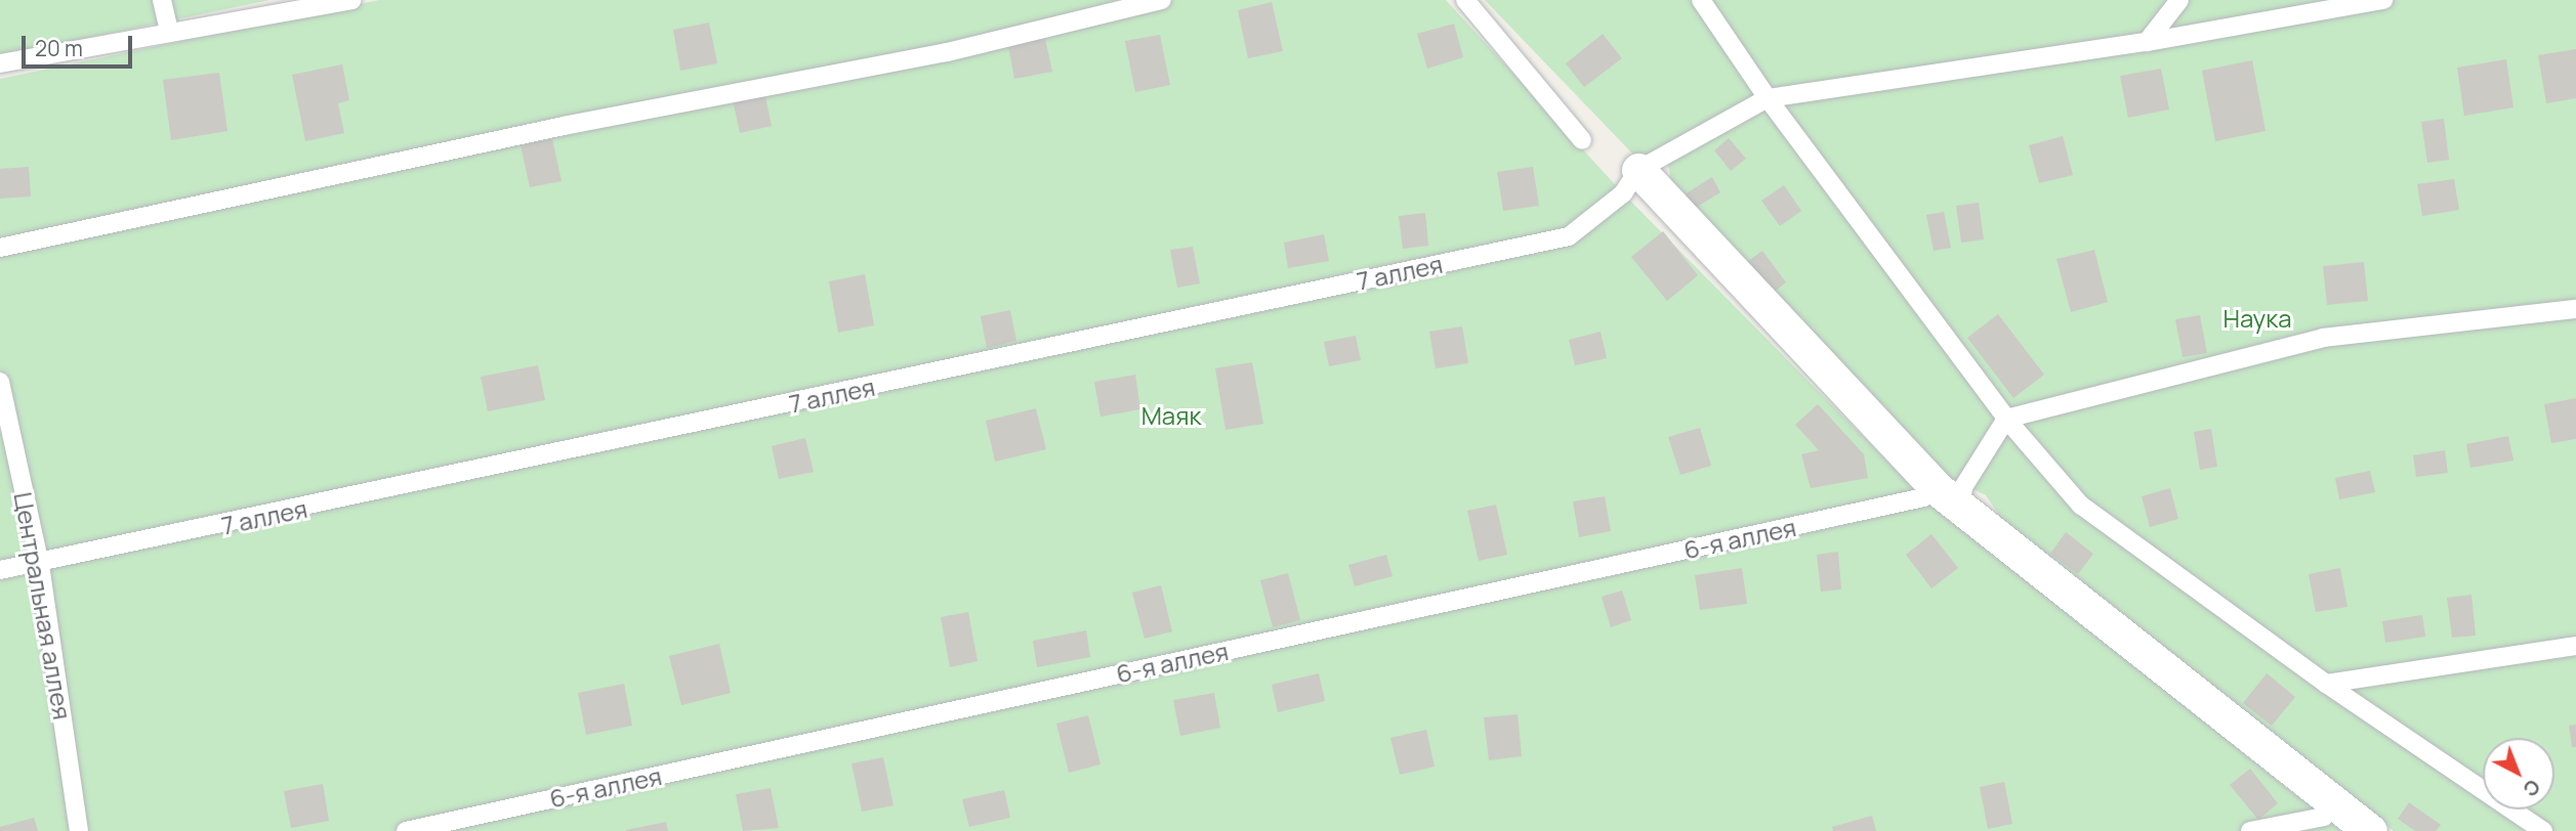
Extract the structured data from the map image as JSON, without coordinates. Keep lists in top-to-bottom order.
{
  "streets": {
    "lane": ["7 аллея", "6-я аллея", "Центральная аллея"]
  },
  "crossings": [
    ["7 аллея", "Центральная аллея"]
  ],
  "parks": ["Наука", "Маяк"],
  "scale_bar": "20 m",
  "north": "bottom right"
}
